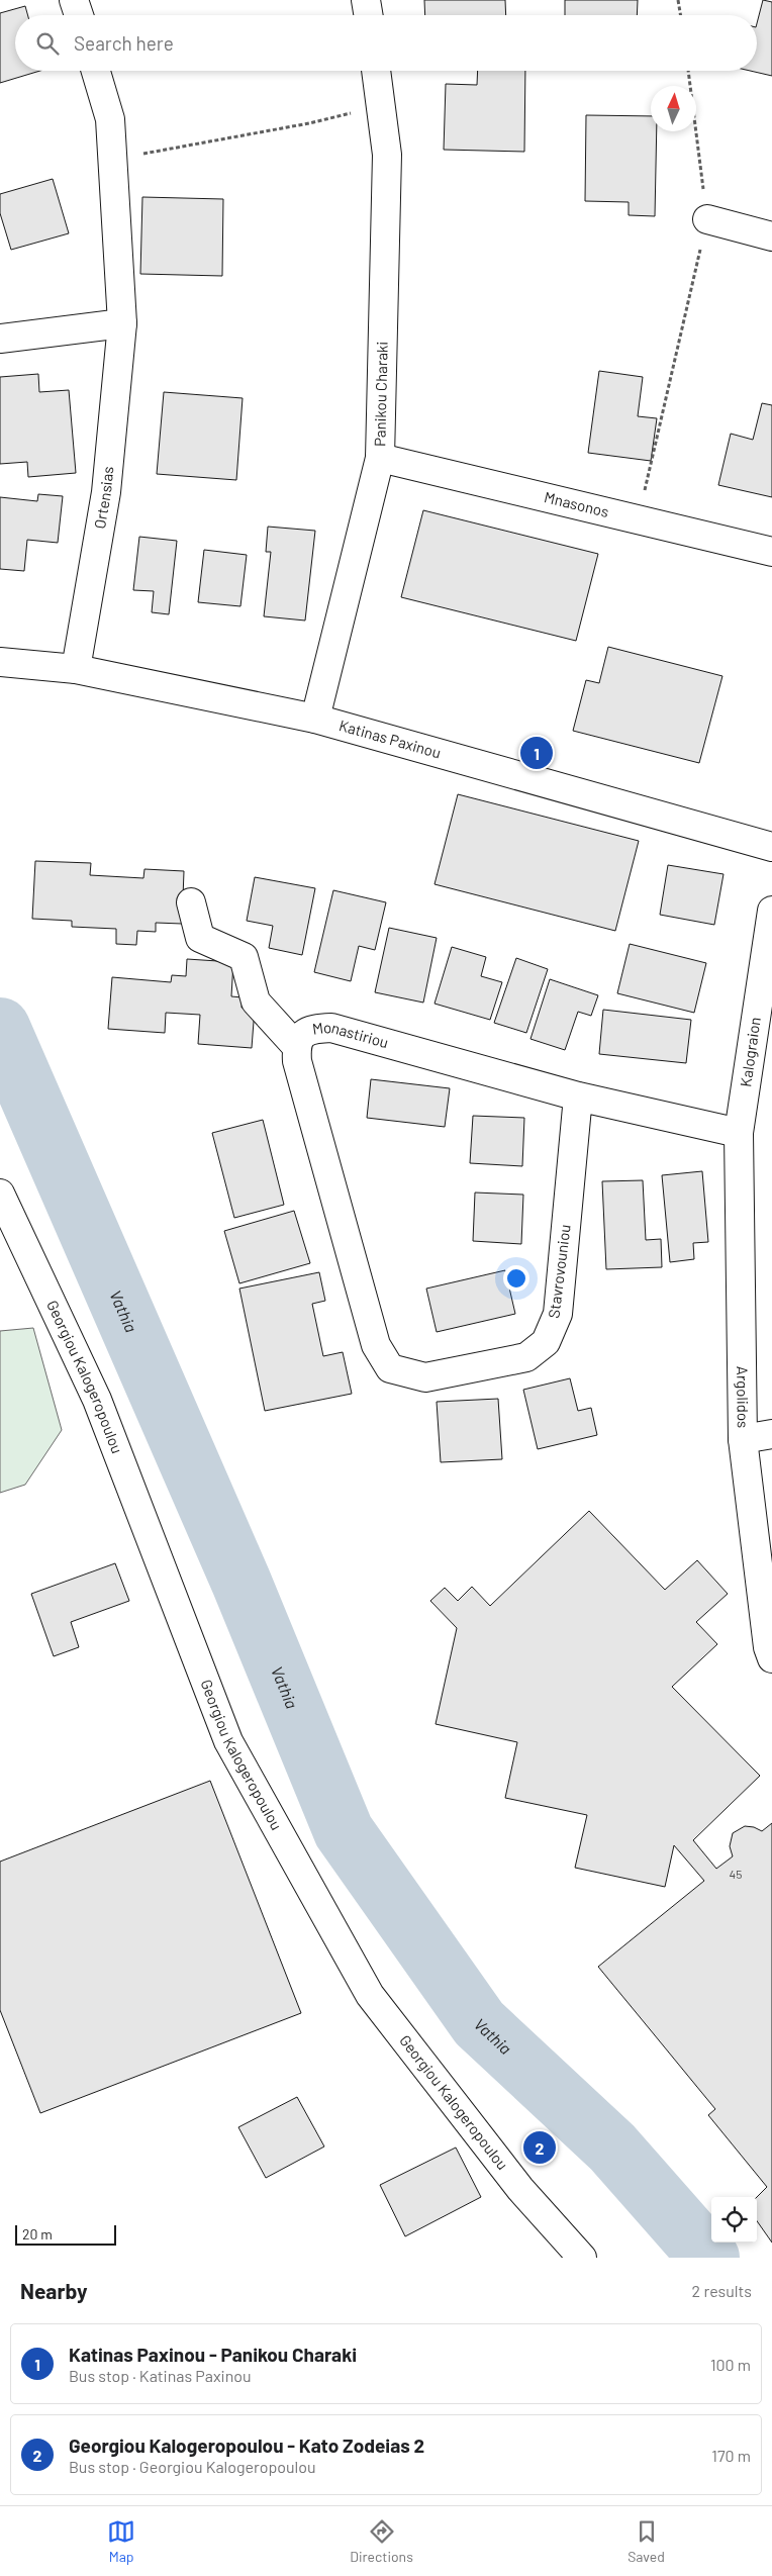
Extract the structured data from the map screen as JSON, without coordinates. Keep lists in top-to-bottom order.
{
  "streets": {
    "street": [
      "Panikou Charaki",
      "Ortensias",
      "Mnasonos",
      "Katinas Paxinou",
      "Monastiriou",
      "Kalograion",
      "Stavrovouniou",
      "Georgiou Kalogeropoulou",
      "Argolidos"
    ]
  },
  "crossings": [
    ["Panikou Charaki", "Mnasonos"],
    ["Panikou Charaki", "Katinas Paxinou"],
    ["Ortensias", "Katinas Paxinou"],
    ["Monastiriou", "Kalograion"],
    ["Monastiriou", "Stavrovouniou"],
    ["Monastiriou", "Argolidos"],
    ["Kalograion", "Argolidos"]
  ],
  "water": ["Vathia"],
  "house_numbers": ["45"],
  "scale_bar": "20 m",
  "north": "top",
  "page": {
    "search": "Search here",
    "pins": ["1", "2"],
    "scale": "20 m",
    "heading": ["Nearby", "2 results"],
    "list": [
      {
        "mark": "1",
        "name": "Katinas Paxinou - Panikou Charaki",
        "note": "Bus stop · Katinas Paxinou",
        "value": "100 m"
      },
      {
        "mark": "2",
        "name": "Georgiou Kalogeropoulou - Kato Zodeias 2",
        "note": "Bus stop · Georgiou Kalogeropoulou",
        "value": "170 m"
      }
    ],
    "nav": ["Map", "Directions", "Saved"]
  }
}
